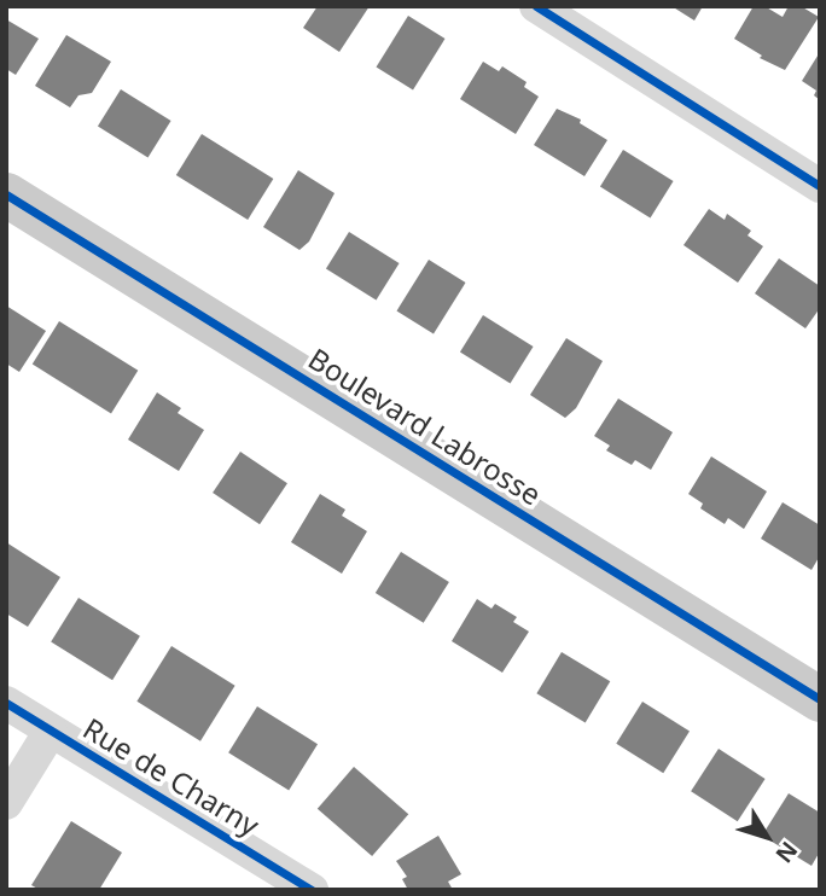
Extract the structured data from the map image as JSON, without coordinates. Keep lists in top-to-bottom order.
{
  "streets": {
    "main road": ["Boulevard Labrosse"],
    "street": ["Rue de Charny"]
  },
  "north": "bottom right"
}
